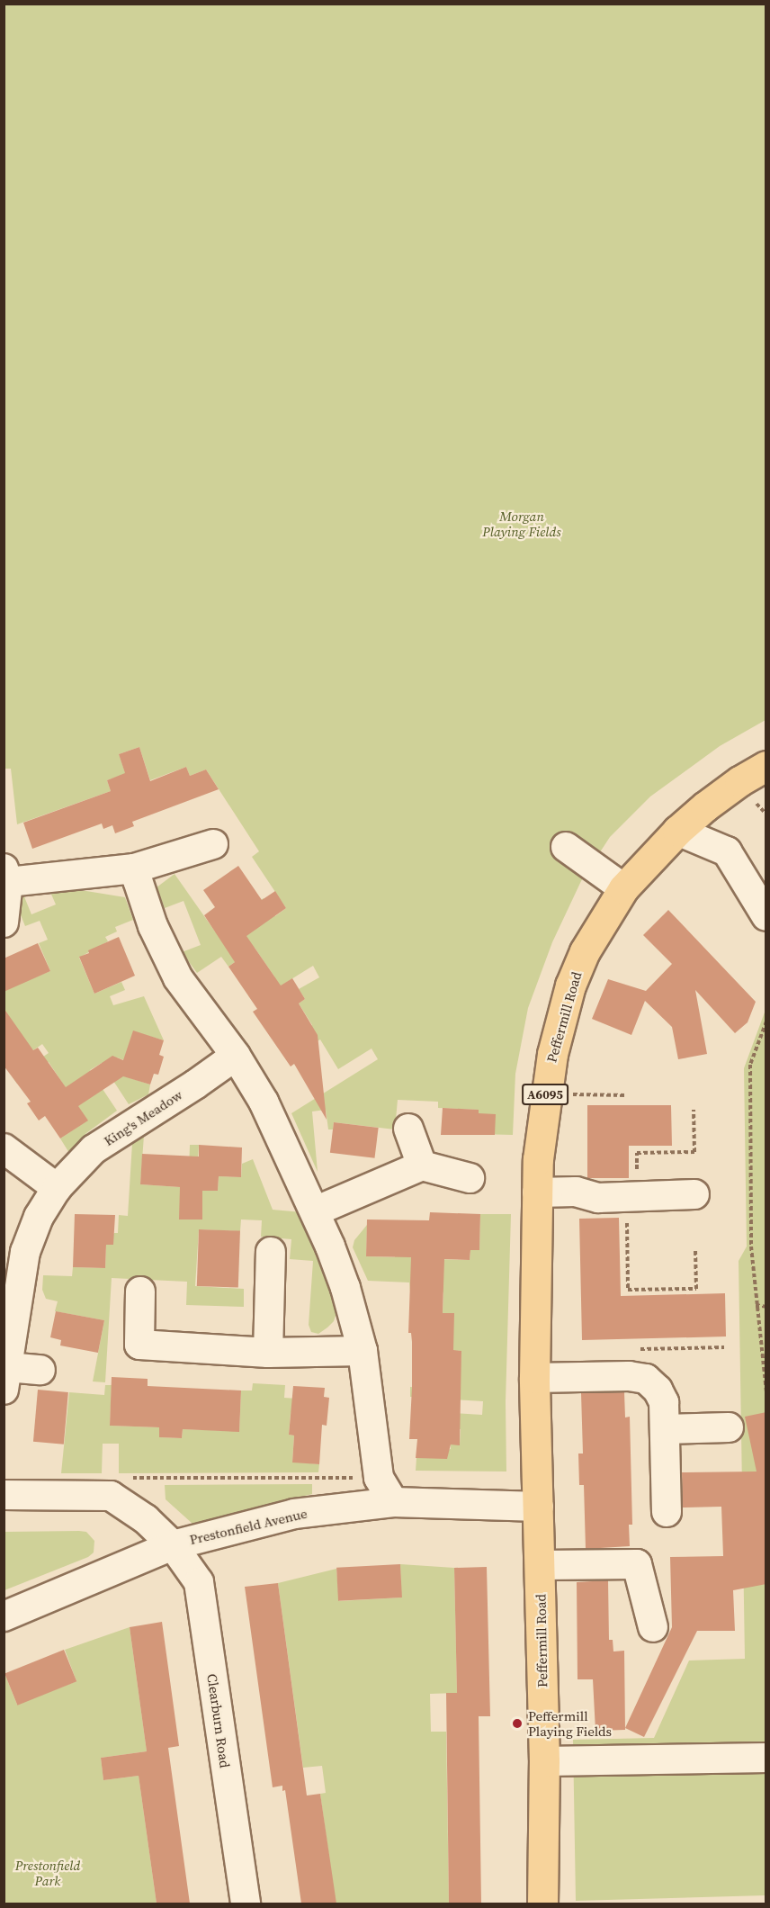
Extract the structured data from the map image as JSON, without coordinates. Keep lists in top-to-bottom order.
{
  "streets": {
    "main road": ["Peffermill Road", "A6095"],
    "street": ["King's Meadow", "Prestonfield Avenue", "Clearburn Road"]
  },
  "crossings": [
    ["Peffermill Road", "Prestonfield Avenue"],
    ["Prestonfield Avenue", "Clearburn Road"]
  ],
  "parks": ["Morgan Playing Fields", "Prestonfield Park"],
  "places": ["Peffermill Playing Fields"]
}
